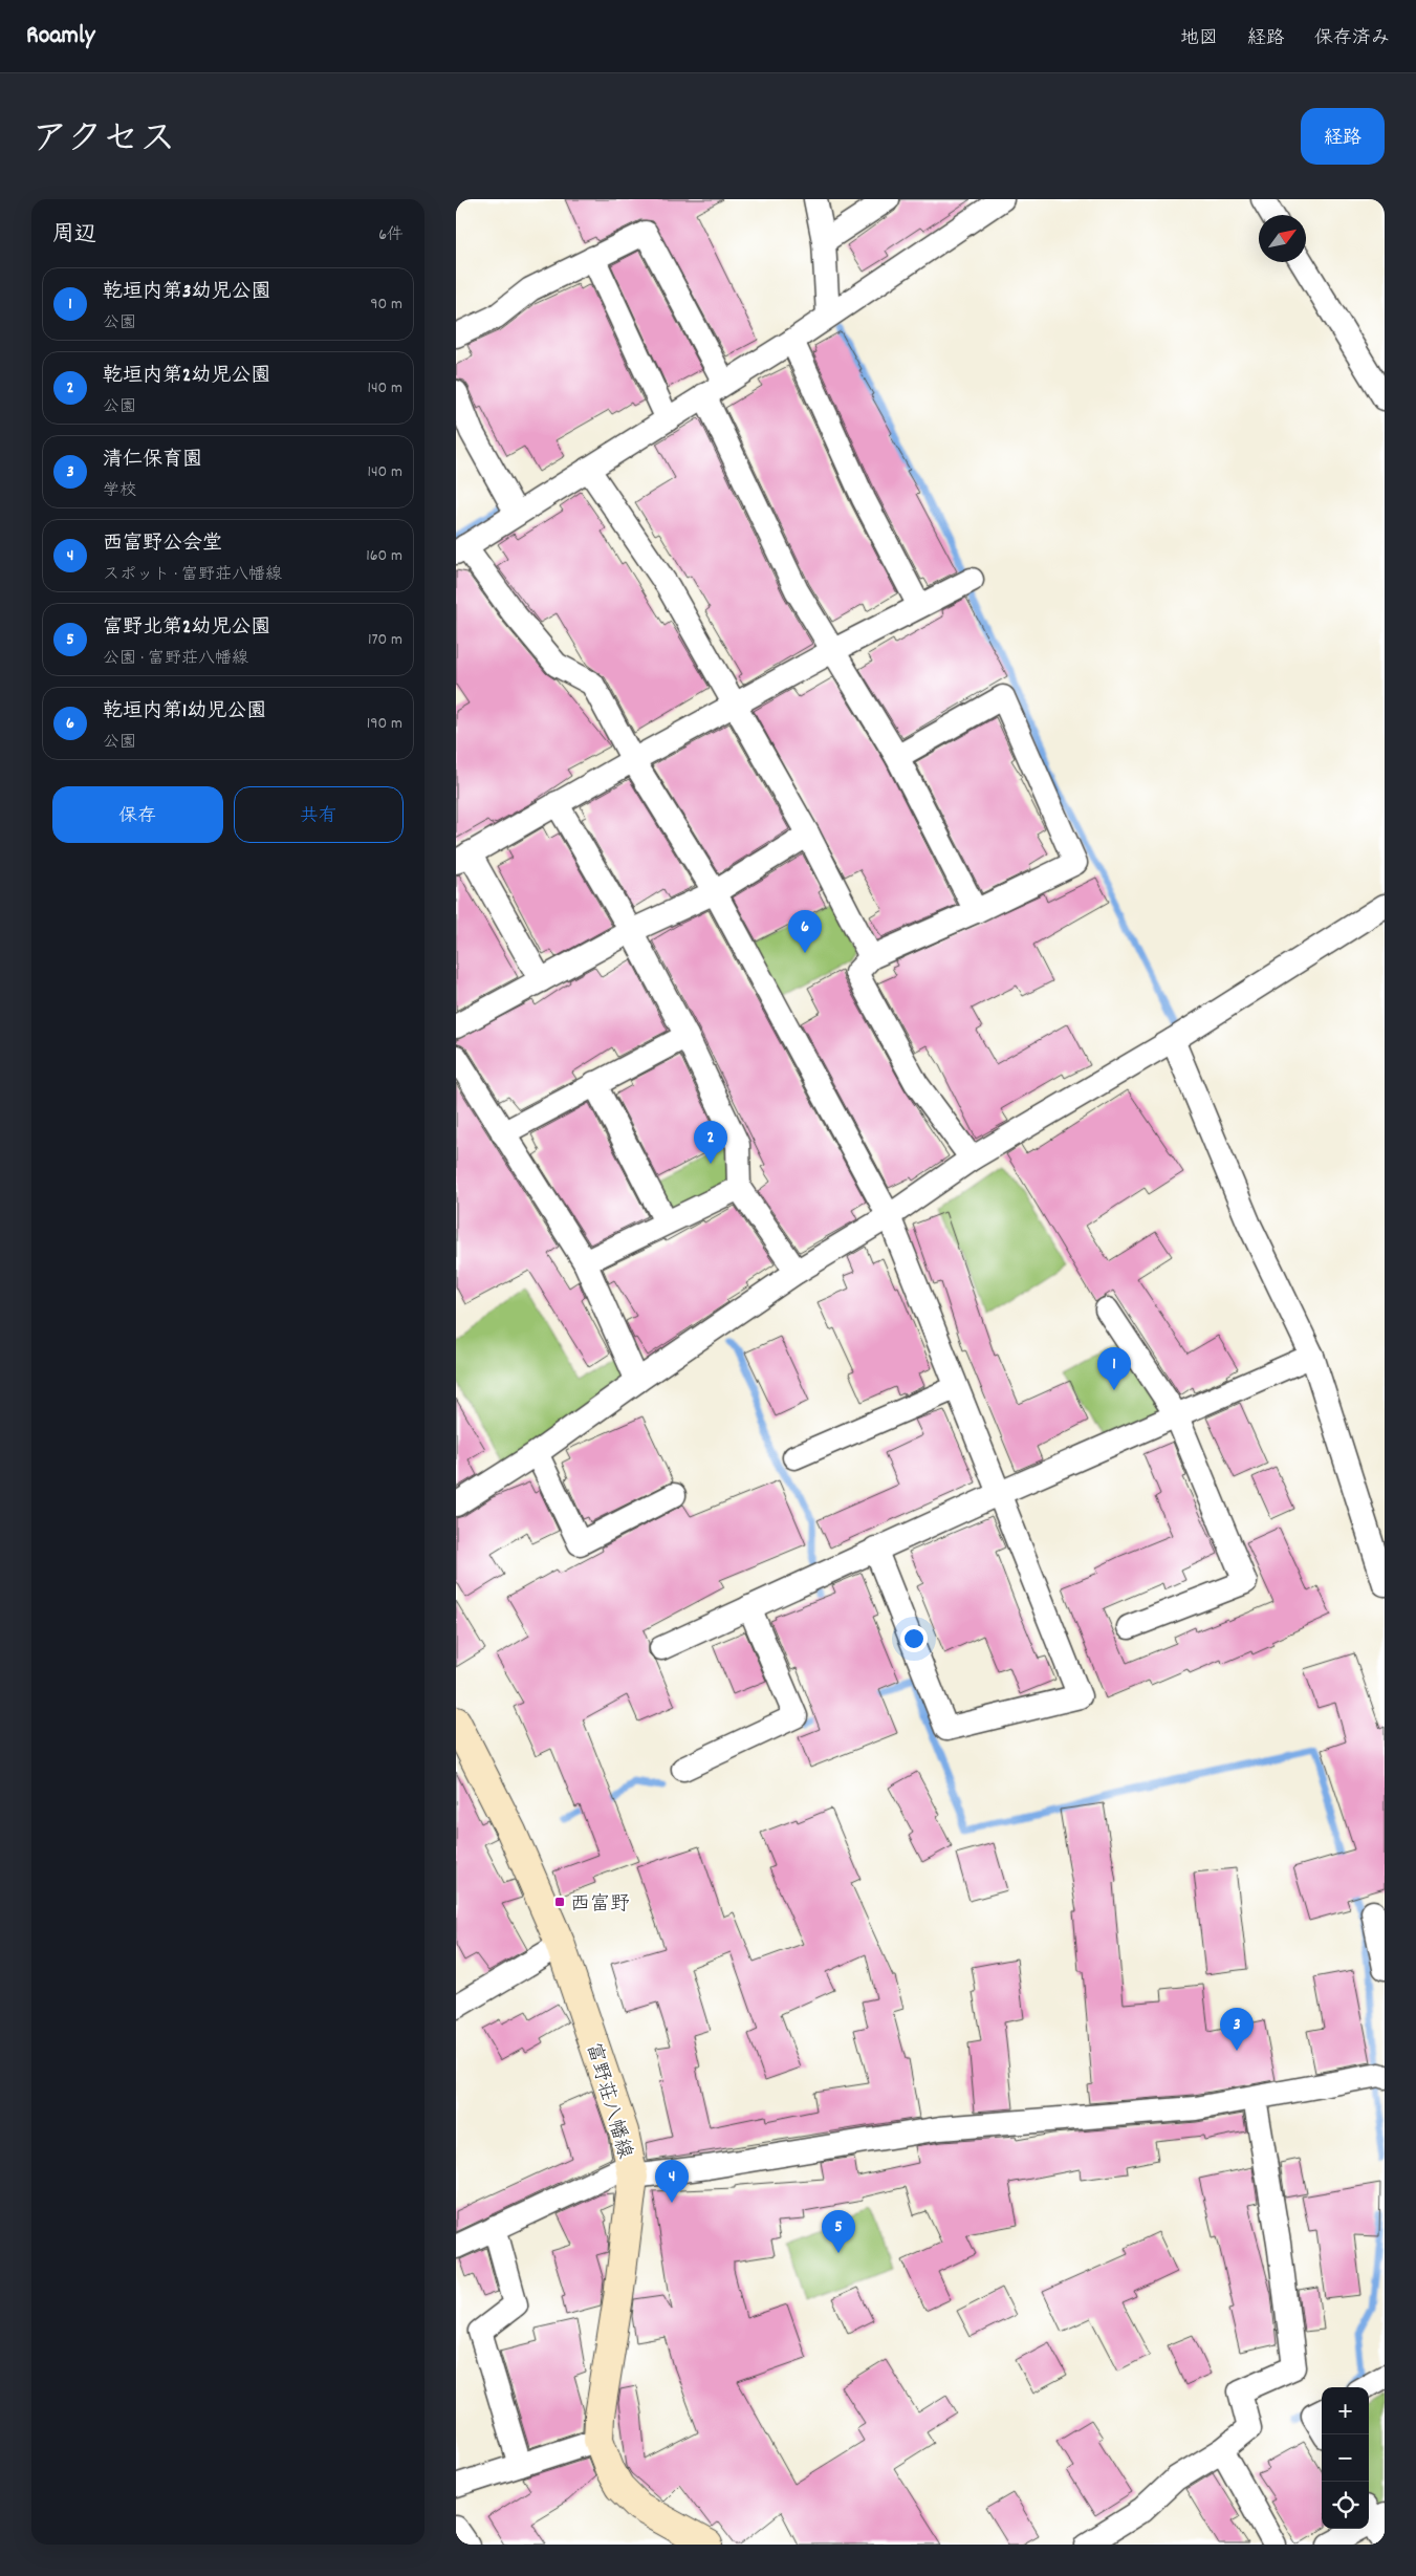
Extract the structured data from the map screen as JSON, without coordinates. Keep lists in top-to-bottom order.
{
  "streets": {
    "main road": ["富野荘八幡線"]
  },
  "places": {
    "transit": ["西富野"]
  },
  "north": "top right",
  "page": {
    "header": "Roamly",
    "nav": ["地図", "経路", "保存済み"],
    "title": "アクセス",
    "buttons": [
      "経路",
      ["保存", "共有"]
    ],
    "heading": ["周辺", "6件"],
    "list": [
      {
        "mark": "1",
        "name": "乾垣内第3幼児公園",
        "note": "公園",
        "value": "90 m"
      },
      {
        "mark": "2",
        "name": "乾垣内第2幼児公園",
        "note": "公園",
        "value": "140 m"
      },
      {
        "mark": "3",
        "name": "清仁保育園",
        "note": "学校",
        "value": "140 m"
      },
      {
        "mark": "4",
        "name": "西富野公会堂",
        "note": "スポット · 富野荘八幡線",
        "value": "160 m"
      },
      {
        "mark": "5",
        "name": "富野北第2幼児公園",
        "note": "公園 · 富野荘八幡線",
        "value": "170 m"
      },
      {
        "mark": "6",
        "name": "乾垣内第1幼児公園",
        "note": "公園",
        "value": "190 m"
      }
    ],
    "pins": [
      "6",
      "2",
      "1",
      "3",
      "4",
      "5"
    ],
    "map_buttons": ["+", "−"]
  }
}
